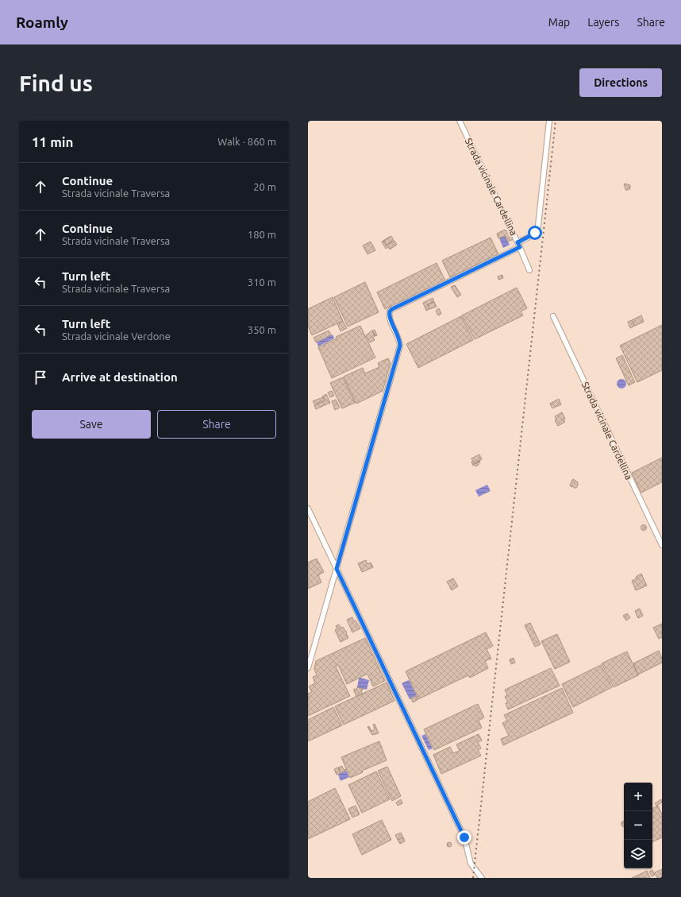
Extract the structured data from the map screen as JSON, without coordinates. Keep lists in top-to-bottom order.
{
  "streets": {
    "street": ["Strada vicinale Cardellina"]
  },
  "page": {
    "header": "Roamly",
    "nav": ["Map", "Layers", "Share"],
    "buttons": [
      "Directions",
      ["Save", "Share"]
    ],
    "title": "Find us",
    "heading": ["11 min", "Walk · 860 m"],
    "list": [
      ["Continue", "Strada vicinale Traversa", "20 m"],
      ["Continue", "Strada vicinale Traversa", "180 m"],
      ["Turn left", "Strada vicinale Traversa", "310 m"],
      ["Turn left", "Strada vicinale Verdone", "350 m"],
      "Arrive at destination"
    ],
    "map_buttons": ["+", "−"]
  }
}
